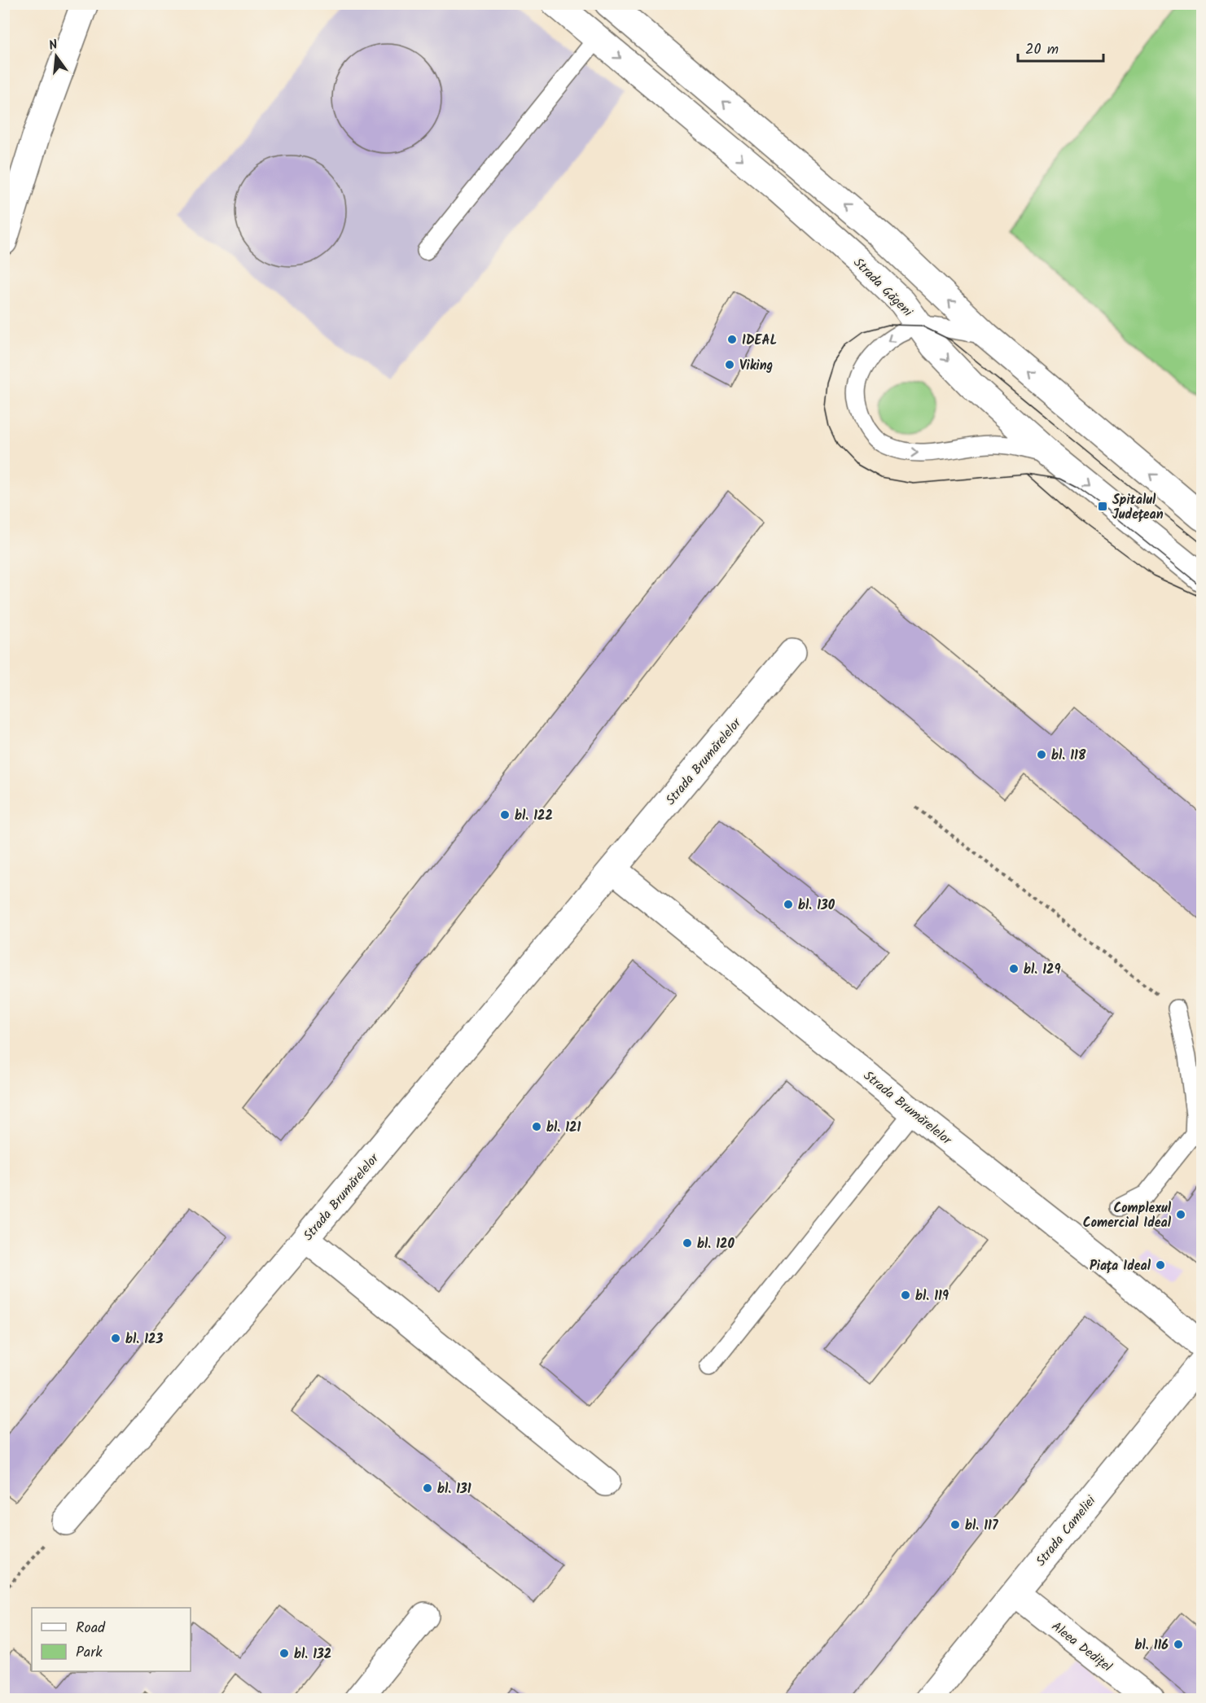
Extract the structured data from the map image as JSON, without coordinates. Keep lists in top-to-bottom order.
{
  "streets": {
    "street": [
      "Strada Găgeni",
      "Strada Brumărelelor",
      "Strada Cameliei",
      "Aleea Dedițel"
    ]
  },
  "crossings": [
    ["Strada Cameliei", "Aleea Dedițel"]
  ],
  "places": {
    "other": [
      "IDEAL",
      "Viking",
      "bl. 118",
      "bl. 122",
      "bl. 130",
      "bl. 129",
      "bl. 121",
      "Complexul Comercial Ideal",
      "bl. 120",
      "Piața Ideal",
      "bl. 119",
      "bl. 123",
      "bl. 131",
      "bl. 117",
      "bl. 116",
      "bl. 132"
    ],
    "transit": ["Spitalul Județean"]
  },
  "legend": ["Road", "Park"],
  "scale_bar": "20 m",
  "north": "top"
}
